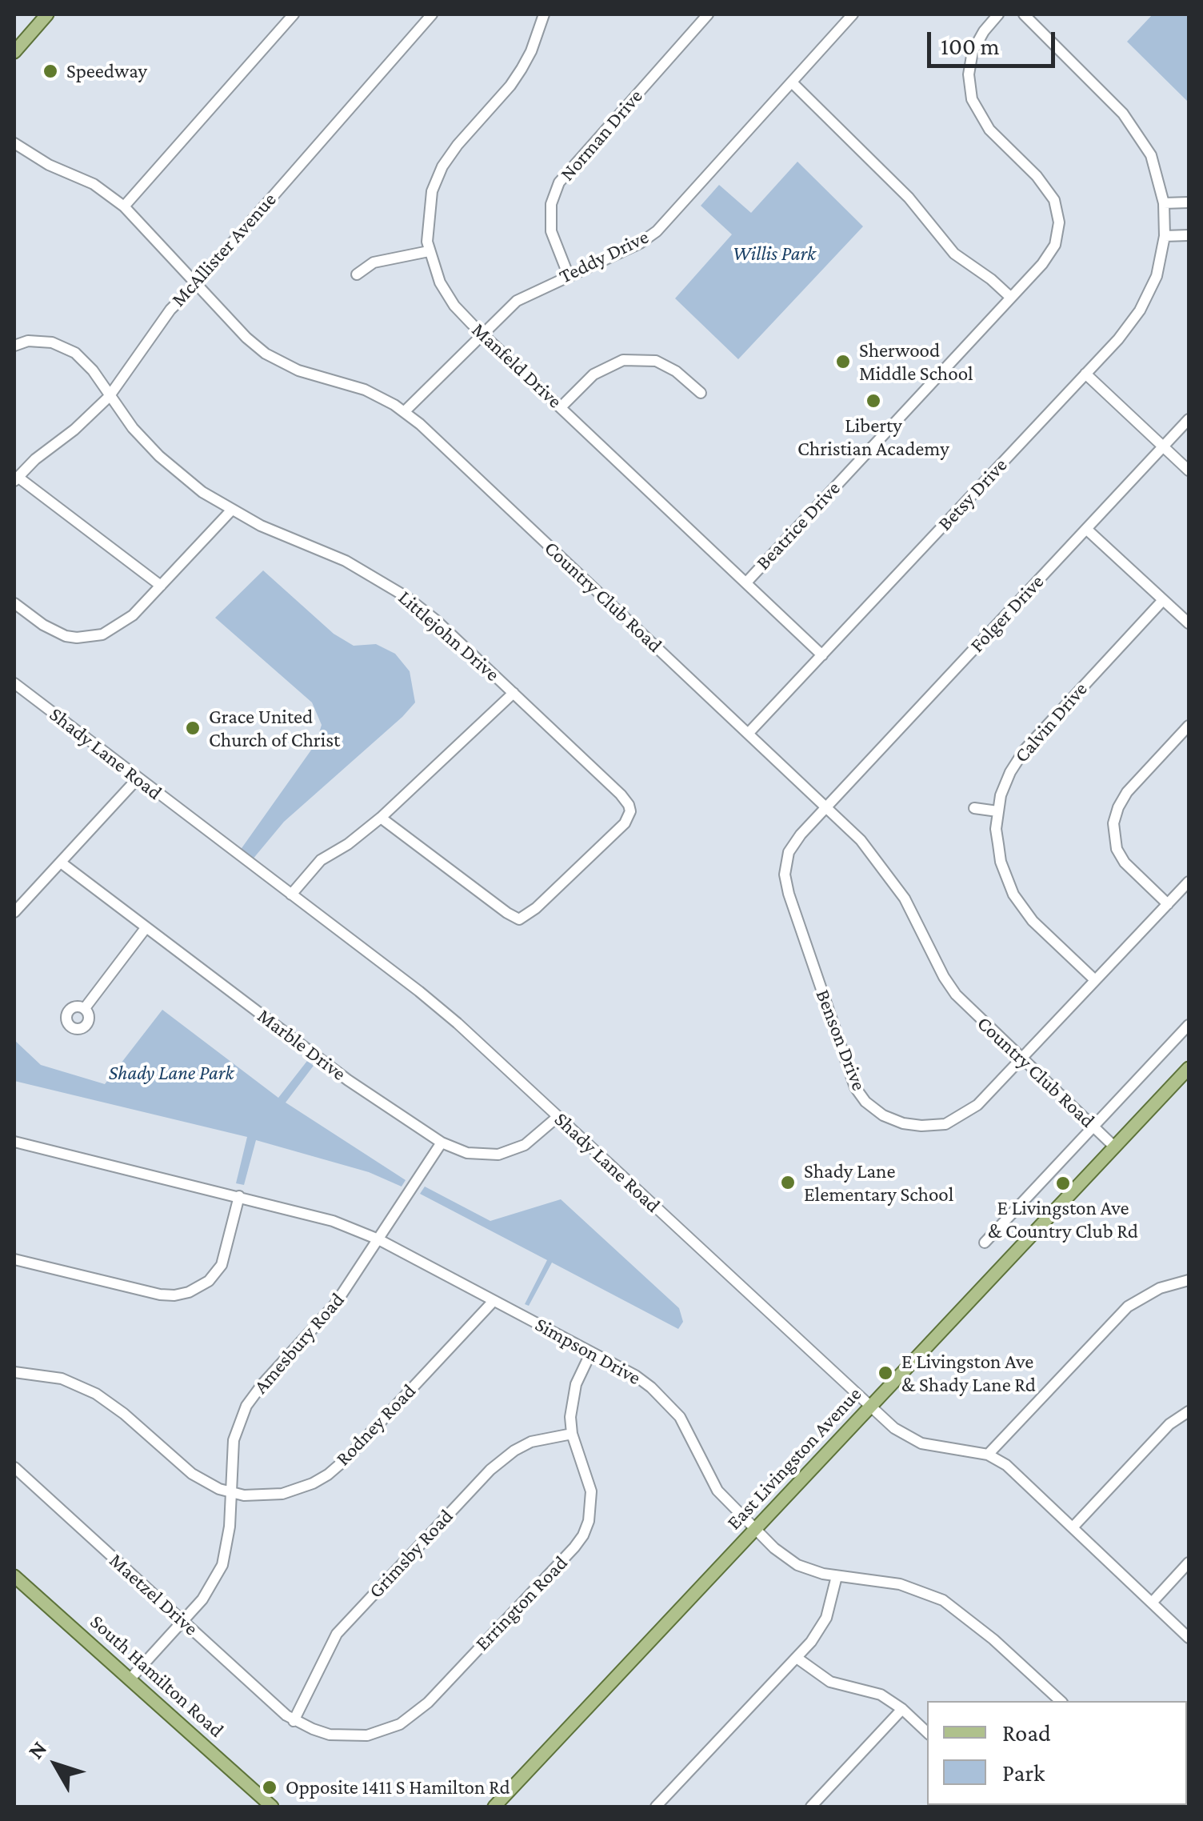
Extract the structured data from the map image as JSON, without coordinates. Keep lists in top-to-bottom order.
{
  "streets": {
    "main road": ["East Livingston Avenue", "South Hamilton Road"],
    "street": [
      "Norman Drive",
      "McAllister Avenue",
      "Teddy Drive",
      "Manfeld Drive",
      "Betsy Drive",
      "Beatrice Drive",
      "Country Club Road",
      "Folger Drive",
      "Littlejohn Drive",
      "Calvin Drive",
      "Shady Lane Road",
      "Benson Drive",
      "Marble Drive",
      "Amesbury Road",
      "Simpson Drive",
      "Rodney Road",
      "Grimsby Road",
      "Maetzel Drive",
      "Errington Road"
    ]
  },
  "crossings": [
    ["Norman Drive", "Teddy Drive"],
    ["McAllister Avenue", "Country Club Road"],
    ["McAllister Avenue", "Littlejohn Drive"],
    ["Teddy Drive", "Manfeld Drive"],
    ["Teddy Drive", "Country Club Road"],
    ["Manfeld Drive", "Betsy Drive"],
    ["Manfeld Drive", "Beatrice Drive"],
    ["Betsy Drive", "Country Club Road"],
    ["Country Club Road", "Folger Drive"],
    ["Country Club Road", "Benson Drive"],
    ["Country Club Road", "East Livingston Avenue"],
    ["Folger Drive", "Benson Drive"],
    ["Calvin Drive", "Benson Drive"],
    ["Shady Lane Road", "Marble Drive"],
    ["Shady Lane Road", "East Livingston Avenue"],
    ["Marble Drive", "Amesbury Road"],
    ["Amesbury Road", "Simpson Drive"],
    ["Amesbury Road", "Rodney Road"],
    ["Amesbury Road", "Maetzel Drive"],
    ["Amesbury Road", "South Hamilton Road"],
    ["Simpson Drive", "Rodney Road"],
    ["Simpson Drive", "East Livingston Avenue"],
    ["Simpson Drive", "Errington Road"],
    ["Grimsby Road", "Maetzel Drive"],
    ["Grimsby Road", "Errington Road"],
    ["Maetzel Drive", "Errington Road"]
  ],
  "parks": ["Willis Park", "Shady Lane Park"],
  "places": [
    "Speedway",
    "Sherwood Middle School",
    "Liberty Christian Academy",
    "Grace United Church of Christ",
    "Shady Lane Elementary School",
    "E Livingston Ave & Country Club Rd",
    "E Livingston Ave & Shady Lane Rd",
    "Opposite 1411 S Hamilton Rd"
  ],
  "legend": ["Road", "Park"],
  "scale_bar": "100 m",
  "north": "top left"
}
